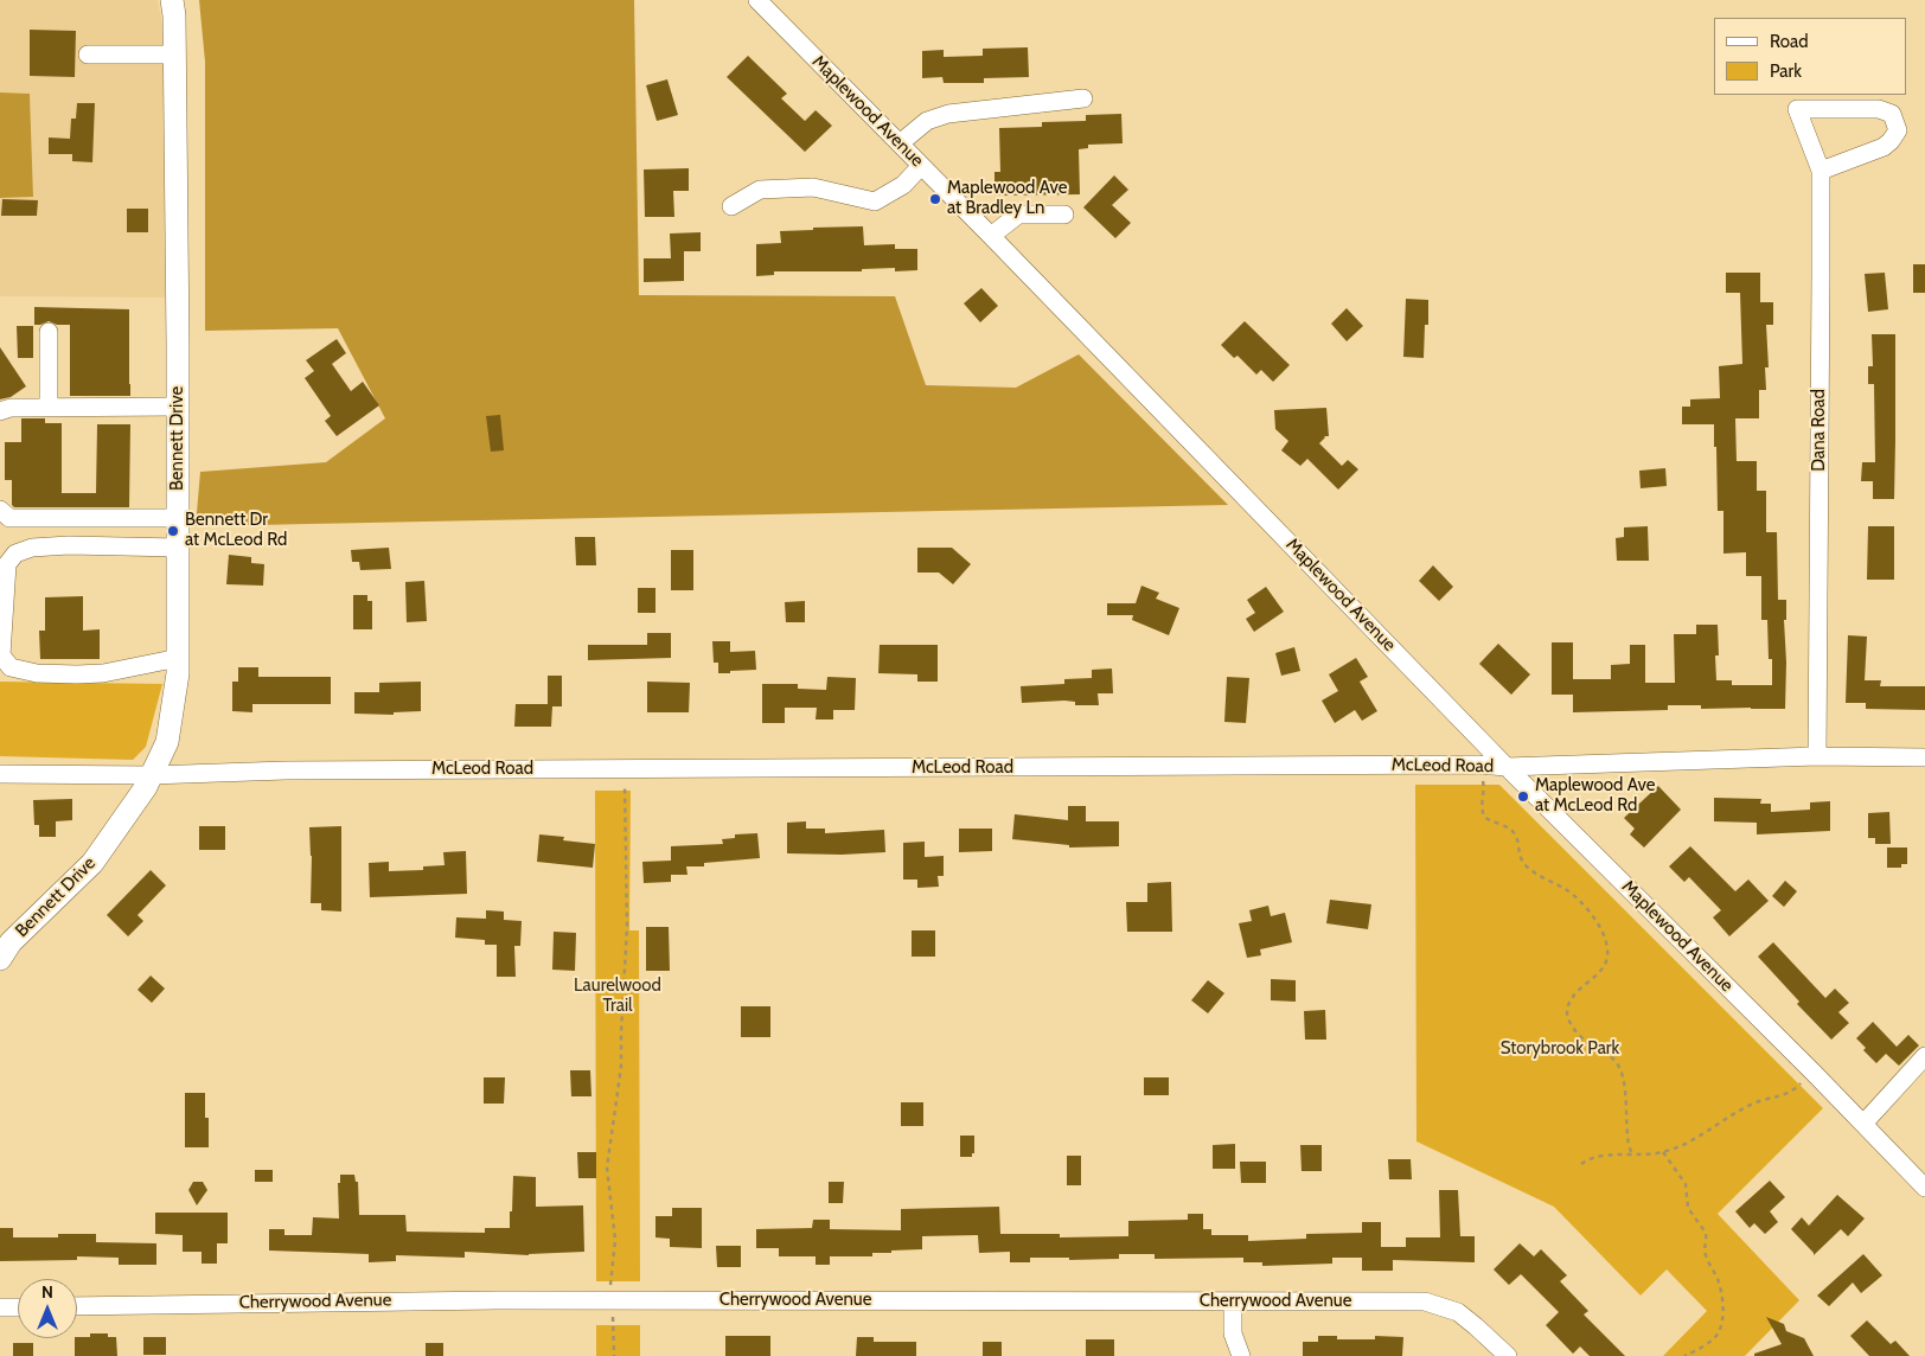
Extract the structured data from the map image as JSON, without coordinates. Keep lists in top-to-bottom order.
{
  "streets": {
    "main road": ["Bennett Drive"],
    "street": [
      "Maplewood Avenue",
      "Dana Road",
      "McLeod Road",
      "Cherrywood Avenue"
    ]
  },
  "crossings": [
    ["Maplewood Avenue", "McLeod Road"],
    ["Dana Road", "McLeod Road"],
    ["Bennett Drive", "McLeod Road"]
  ],
  "parks": ["Laurelwood Trail", "Storybrook Park"],
  "places": ["Maplewood Ave at Bradley Ln", "Bennett Dr at McLeod Rd", "Maplewood Ave at McLeod Rd"],
  "legend": ["Road", "Park"],
  "north": "top"
}
